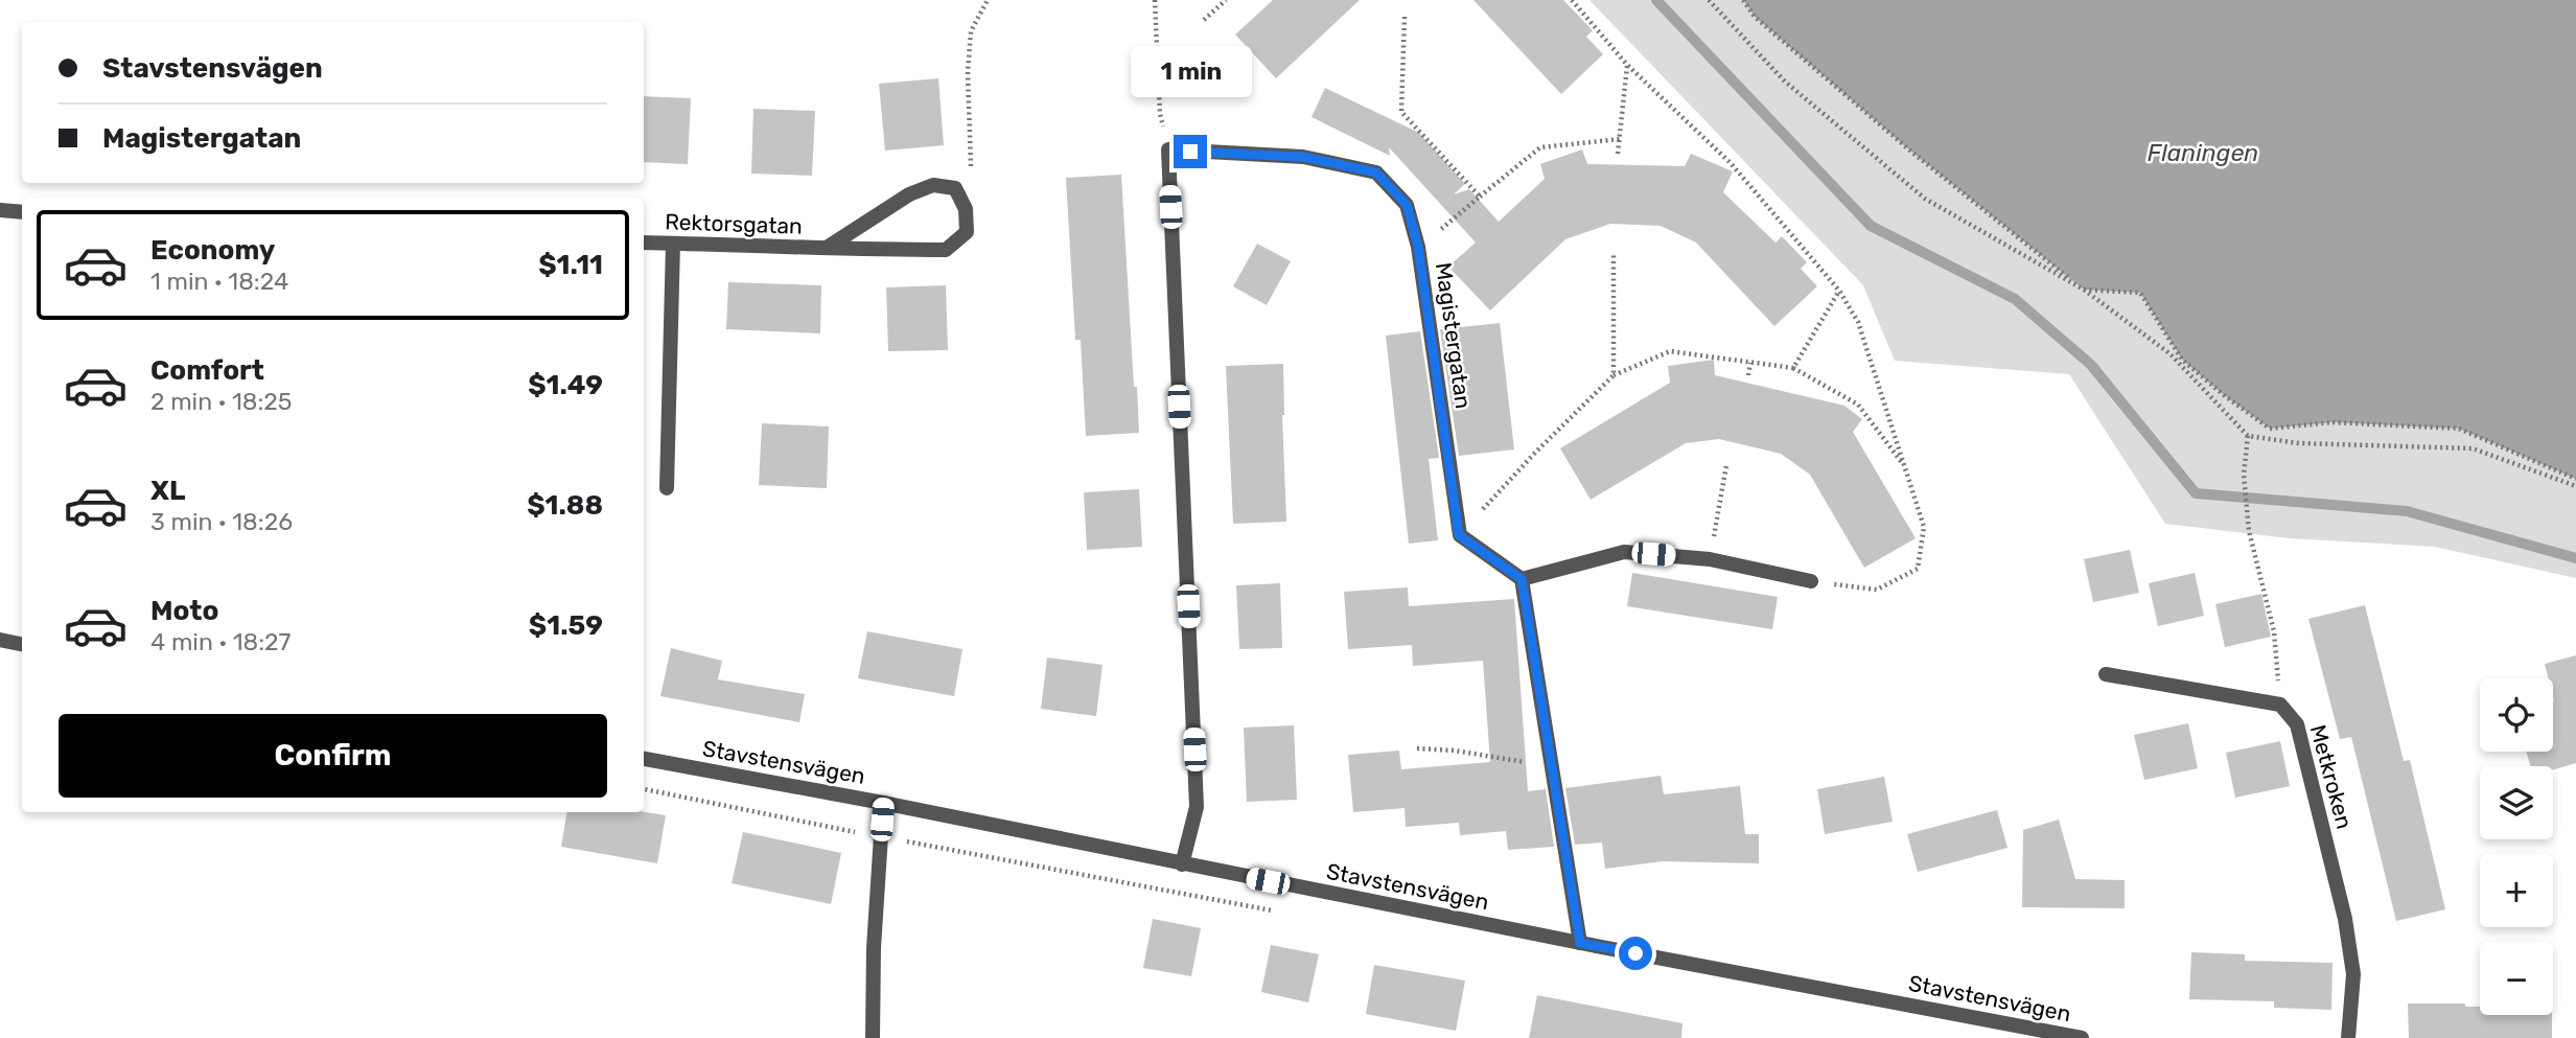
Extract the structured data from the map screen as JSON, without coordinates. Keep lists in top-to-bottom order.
{
  "streets": {
    "street": [
      "Rektorsgatan",
      "Magistergatan",
      "Stavstensvägen",
      "Metkroken"
    ]
  },
  "water": ["Flaningen"],
  "page": {
    "banner": ["Stavstensvägen", "Magistergatan"],
    "bubble": "1 min",
    "list": [
      {
        "name": "Economy",
        "note": "1 min · 18:24",
        "value": "$1.11"
      },
      {
        "name": "Comfort",
        "note": "2 min · 18:25",
        "value": "$1.49"
      },
      {
        "name": "XL",
        "note": "3 min · 18:26",
        "value": "$1.88"
      },
      {
        "name": "Moto",
        "note": "4 min · 18:27",
        "value": "$1.59"
      }
    ],
    "map_buttons": ["+", "−"],
    "buttons": "Confirm"
  }
}
